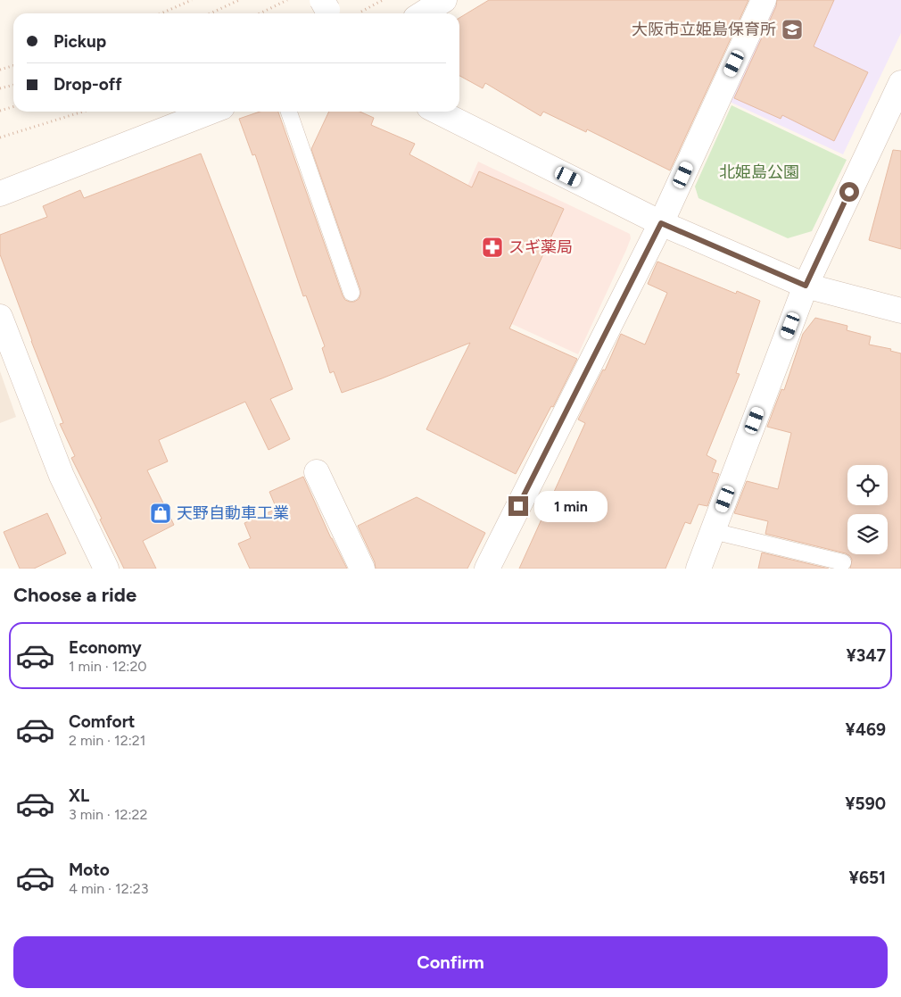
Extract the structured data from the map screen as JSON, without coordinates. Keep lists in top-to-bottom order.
{
  "parks": ["北姫島公園"],
  "places": {
    "school or university": ["大阪市立姫島保育所"],
    "pharmacy": ["スギ薬局"],
    "shop": ["天野自動車工業"]
  },
  "page": {
    "banner": ["Pickup", "Drop-off"],
    "bubble": "1 min",
    "heading": "Choose a ride",
    "list": [
      {
        "name": "Economy",
        "note": "1 min · 12:20",
        "value": "¥347"
      },
      {
        "name": "Comfort",
        "note": "2 min · 12:21",
        "value": "¥469"
      },
      {
        "name": "XL",
        "note": "3 min · 12:22",
        "value": "¥590"
      },
      {
        "name": "Moto",
        "note": "4 min · 12:23",
        "value": "¥651"
      }
    ],
    "buttons": "Confirm"
  }
}
